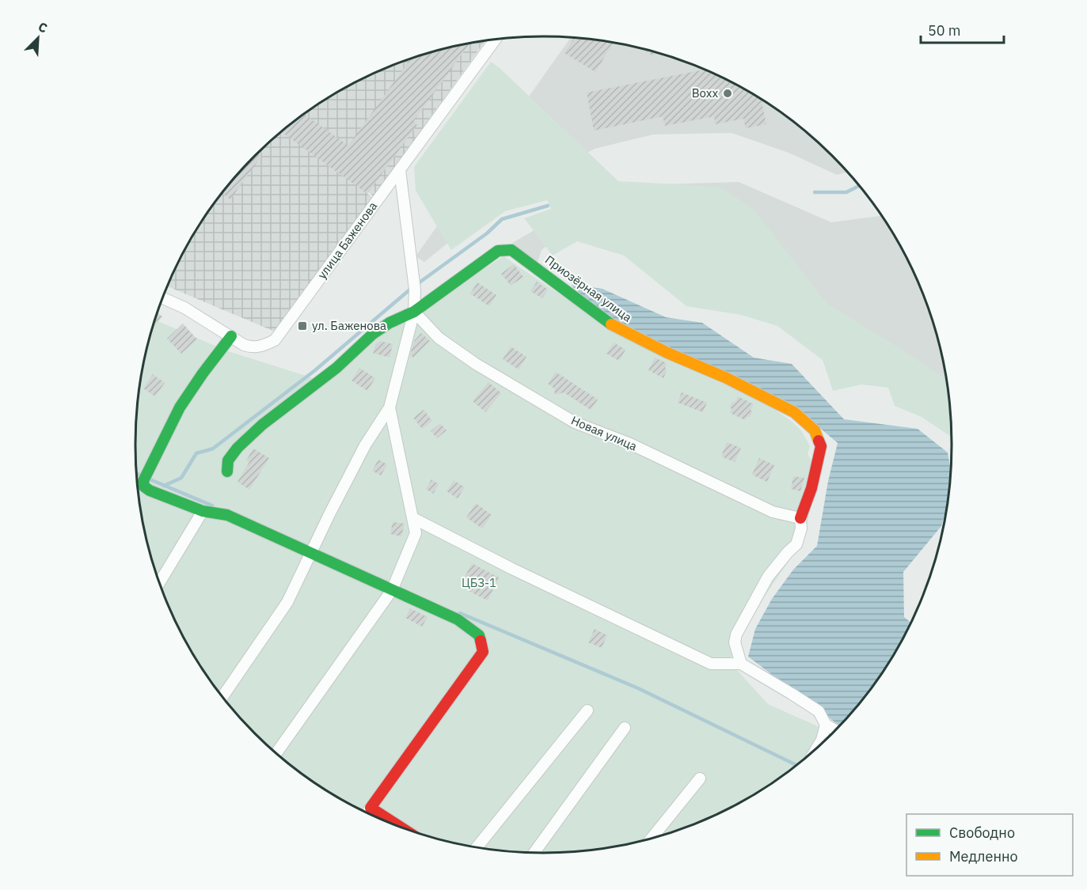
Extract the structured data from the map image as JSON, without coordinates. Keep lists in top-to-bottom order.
{
  "streets": {
    "street": ["улица Баженова", "Приозёрная улица", "Новая улица"]
  },
  "crossings": [
    ["Приозёрная улица", "Новая улица"]
  ],
  "parks": ["ЦБЗ-1"],
  "places": {
    "other": ["Boxx"],
    "transit": ["ул. Баженова"]
  },
  "legend": ["Свободно", "Медленно"],
  "scale_bar": "50 m",
  "north": "top right"
}
